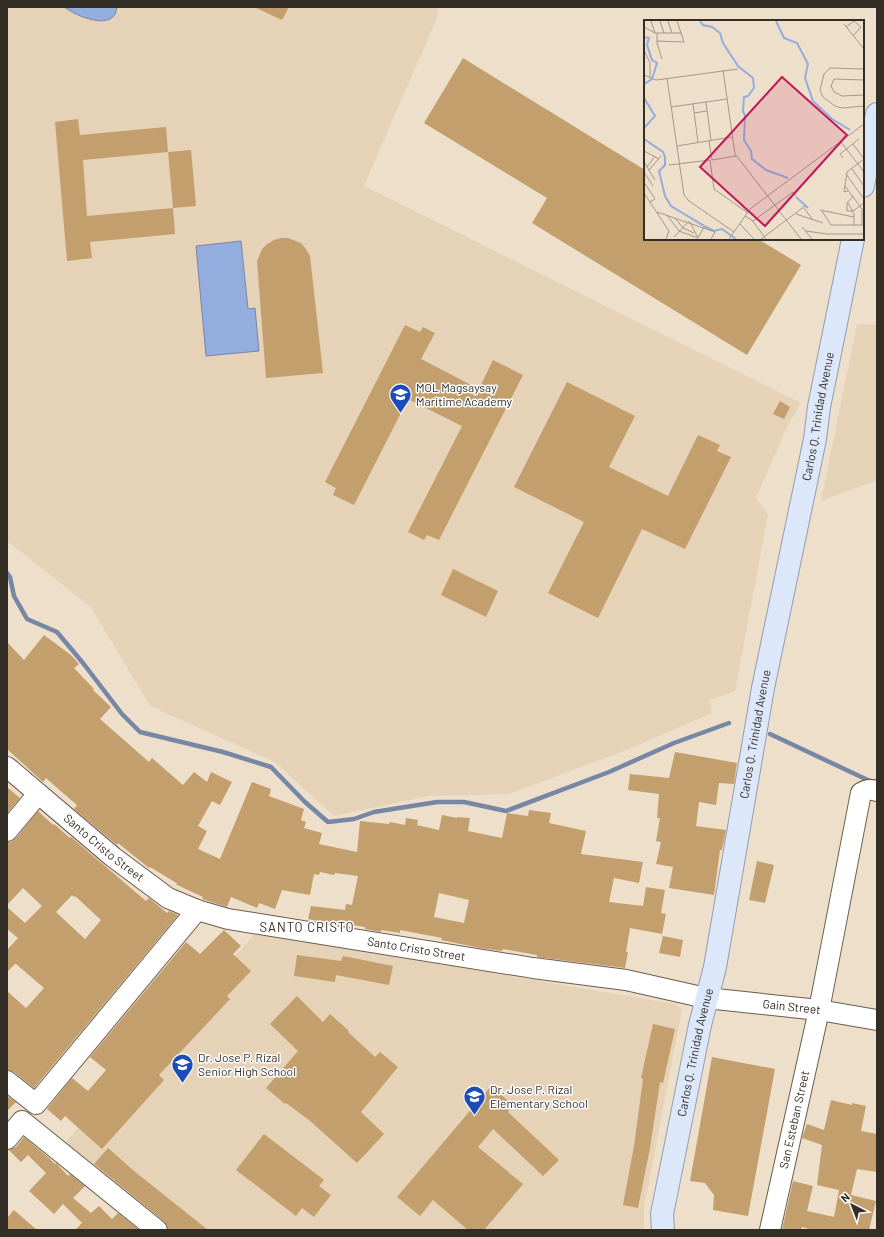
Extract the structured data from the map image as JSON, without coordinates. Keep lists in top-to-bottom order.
{
  "streets": {
    "main road": ["Carlos Q. Trinidad Avenue"],
    "street": ["Santo Cristo Street", "Gain Street", "San Esteban Street"]
  },
  "crossings": [
    ["Carlos Q. Trinidad Avenue", "Santo Cristo Street"],
    ["Carlos Q. Trinidad Avenue", "Gain Street"],
    ["Santo Cristo Street", "Gain Street"],
    ["Gain Street", "San Esteban Street"]
  ],
  "districts": ["SANTO CRISTO"],
  "places": {
    "school or university": ["MOL Magsaysay Maritime Academy", "Dr. Jose P. Rizal Senior High School", "Dr. Jose P. Rizal Elementary School"]
  },
  "north": "top left"
}
